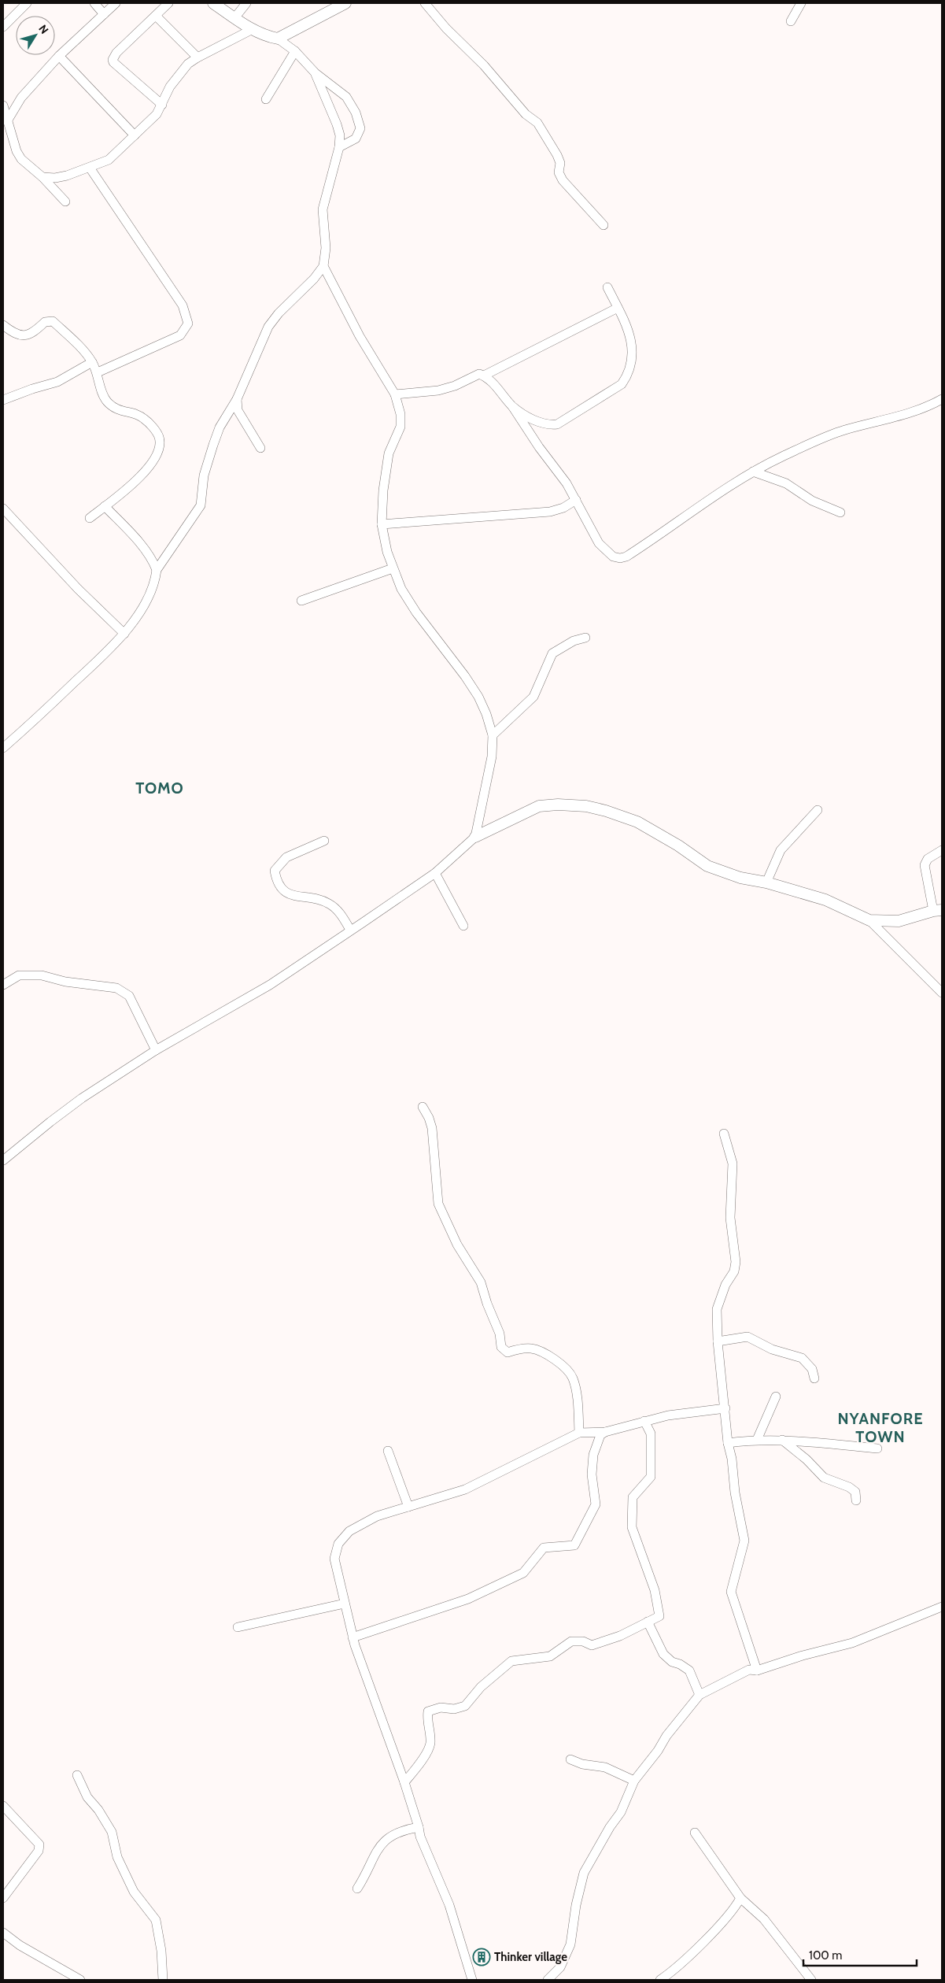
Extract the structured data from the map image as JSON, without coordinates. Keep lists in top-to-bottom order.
{
  "districts": ["TOMO", "NYANFORE TOWN"],
  "places": {
    "building": ["Thinker village"]
  },
  "scale_bar": "100 m",
  "north": "top right"
}
